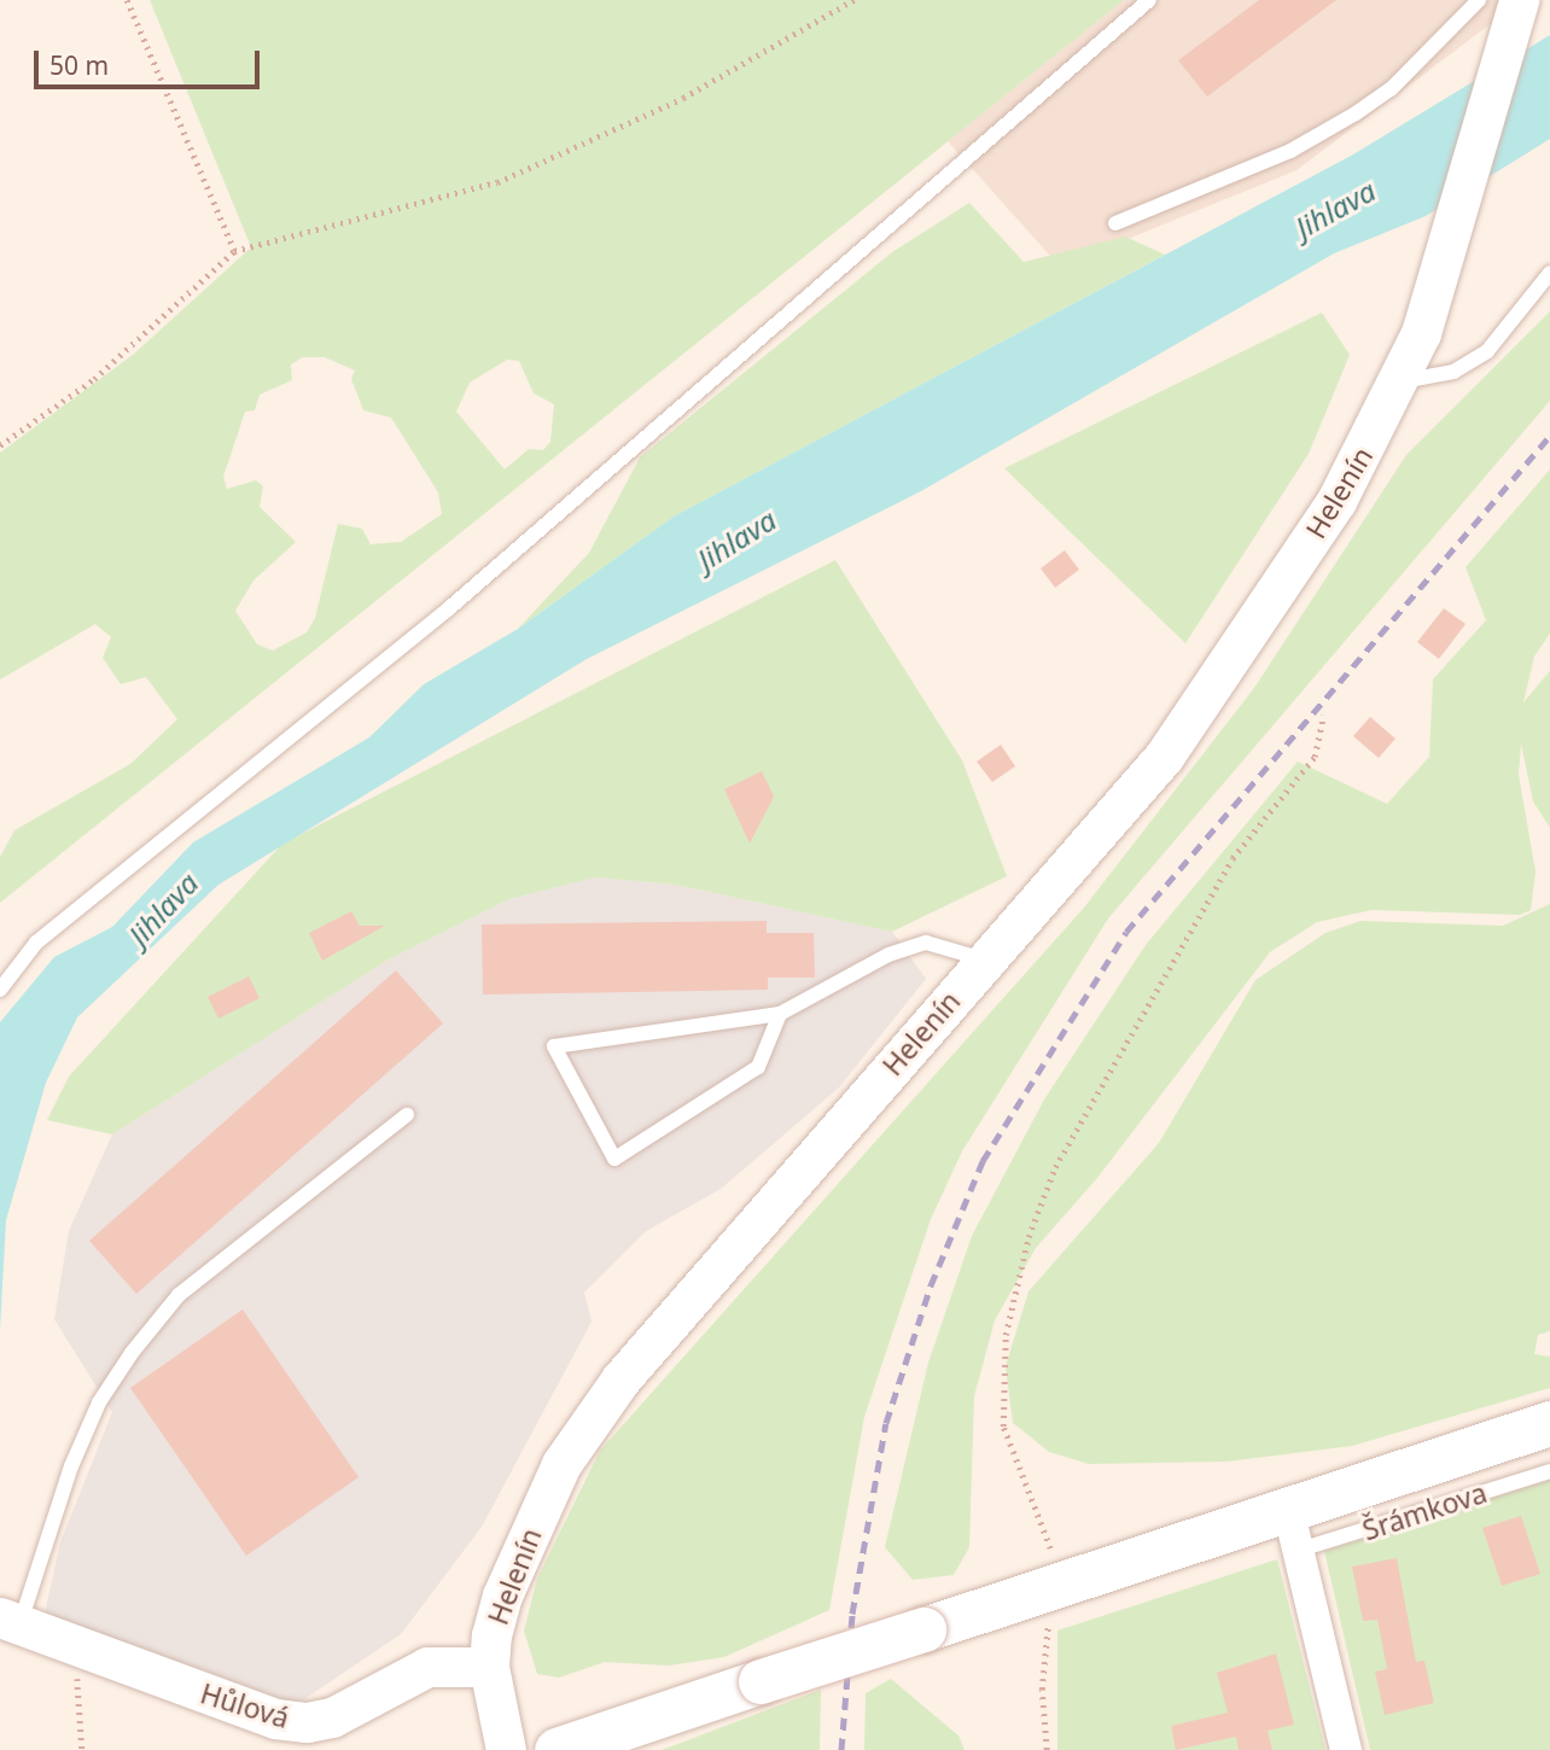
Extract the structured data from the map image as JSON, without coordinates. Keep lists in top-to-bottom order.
{
  "streets": {
    "street": ["Helenín", "Hůlová"],
    "lane": ["Šrámkova"]
  },
  "crossings": [
    ["Helenín", "Hůlová"]
  ],
  "water": ["Jihlava"],
  "scale_bar": "50 m"
}
